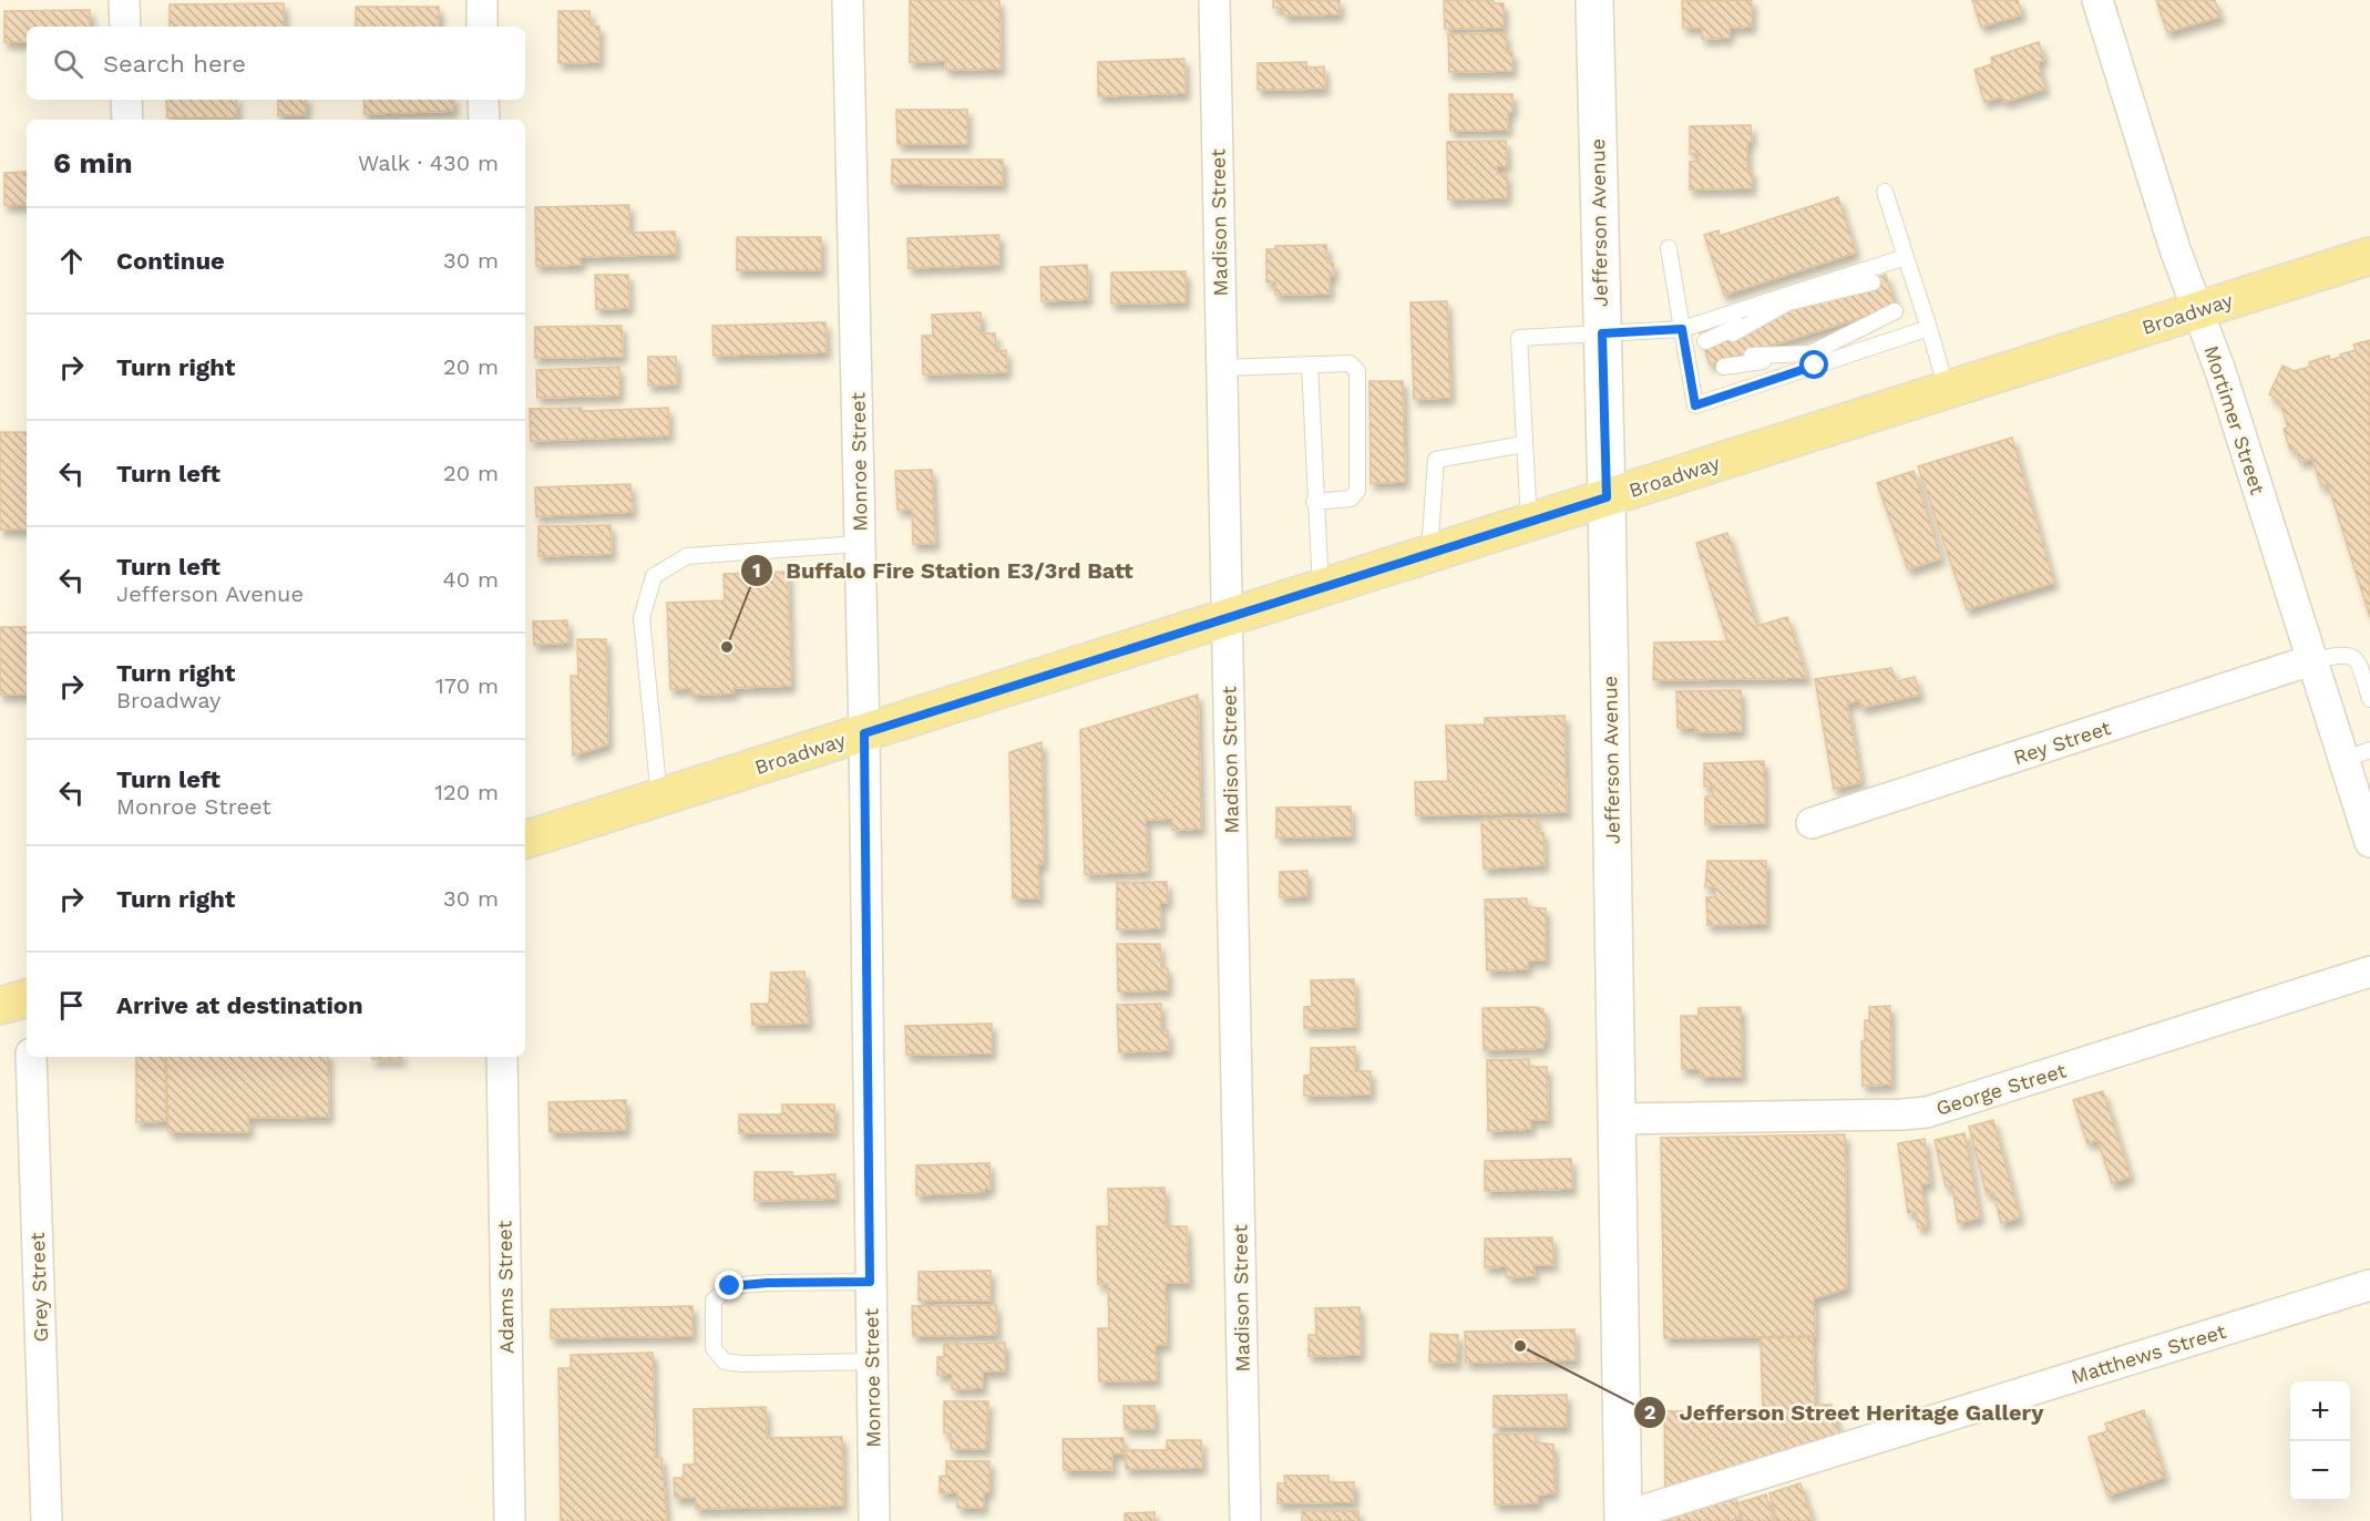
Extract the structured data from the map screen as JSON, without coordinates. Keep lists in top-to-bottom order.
{
  "streets": {
    "main road": ["Broadway"],
    "street": [
      "Madison Street",
      "Jefferson Avenue",
      "Mortimer Street",
      "Monroe Street",
      "Rey Street",
      "George Street",
      "Grey Street",
      "Adams Street",
      "Matthews Street"
    ]
  },
  "crossings": [
    ["Madison Street", "Broadway"],
    ["Jefferson Avenue", "Broadway"],
    ["Jefferson Avenue", "George Street"],
    ["Jefferson Avenue", "Matthews Street"],
    ["Broadway", "Mortimer Street"],
    ["Broadway", "Monroe Street"],
    ["Mortimer Street", "Rey Street"]
  ],
  "places": ["Buffalo Fire Station E3/3rd Batt", "Jefferson Street Heritage Gallery"],
  "page": {
    "search": "Search here",
    "heading": ["6 min", "Walk · 430 m"],
    "list": [
      ["Continue", "30 m"],
      ["Turn right", "20 m"],
      ["Turn left", "20 m"],
      ["Turn left", "Jefferson Avenue", "40 m"],
      ["Turn right", "Broadway", "170 m"],
      ["Turn left", "Monroe Street", "120 m"],
      ["Turn right", "30 m"],
      "Arrive at destination"
    ],
    "map_buttons": ["+", "−"]
  }
}
